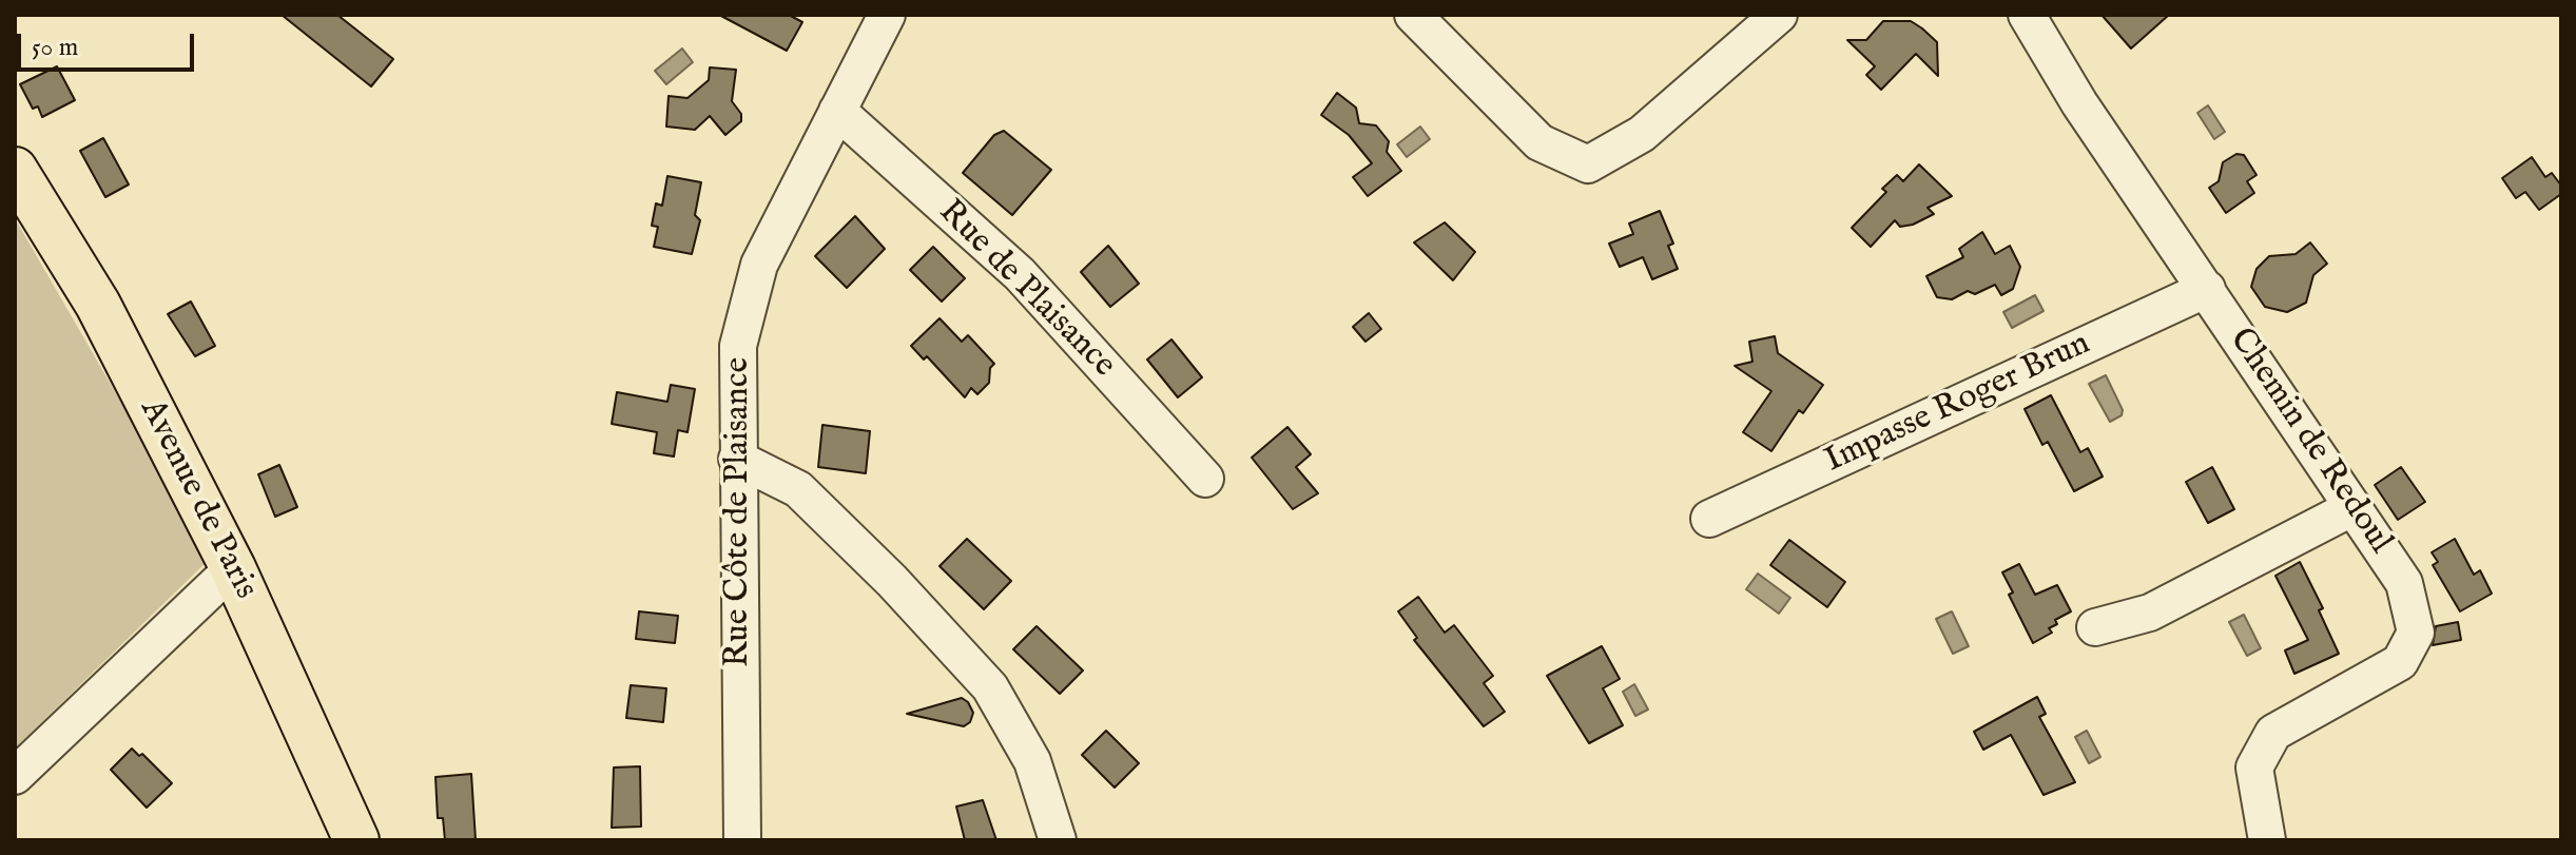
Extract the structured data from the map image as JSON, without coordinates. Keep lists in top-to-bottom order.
{
  "streets": {
    "main road": ["Avenue de Paris"],
    "street": [
      "Rue de Plaisance",
      "Impasse Roger Brun",
      "Chemin de Redoul",
      "Rue Côte de Plaisance"
    ]
  },
  "crossings": [
    ["Rue de Plaisance", "Rue Côte de Plaisance"],
    ["Impasse Roger Brun", "Chemin de Redoul"]
  ],
  "scale_bar": "50 m"
}
